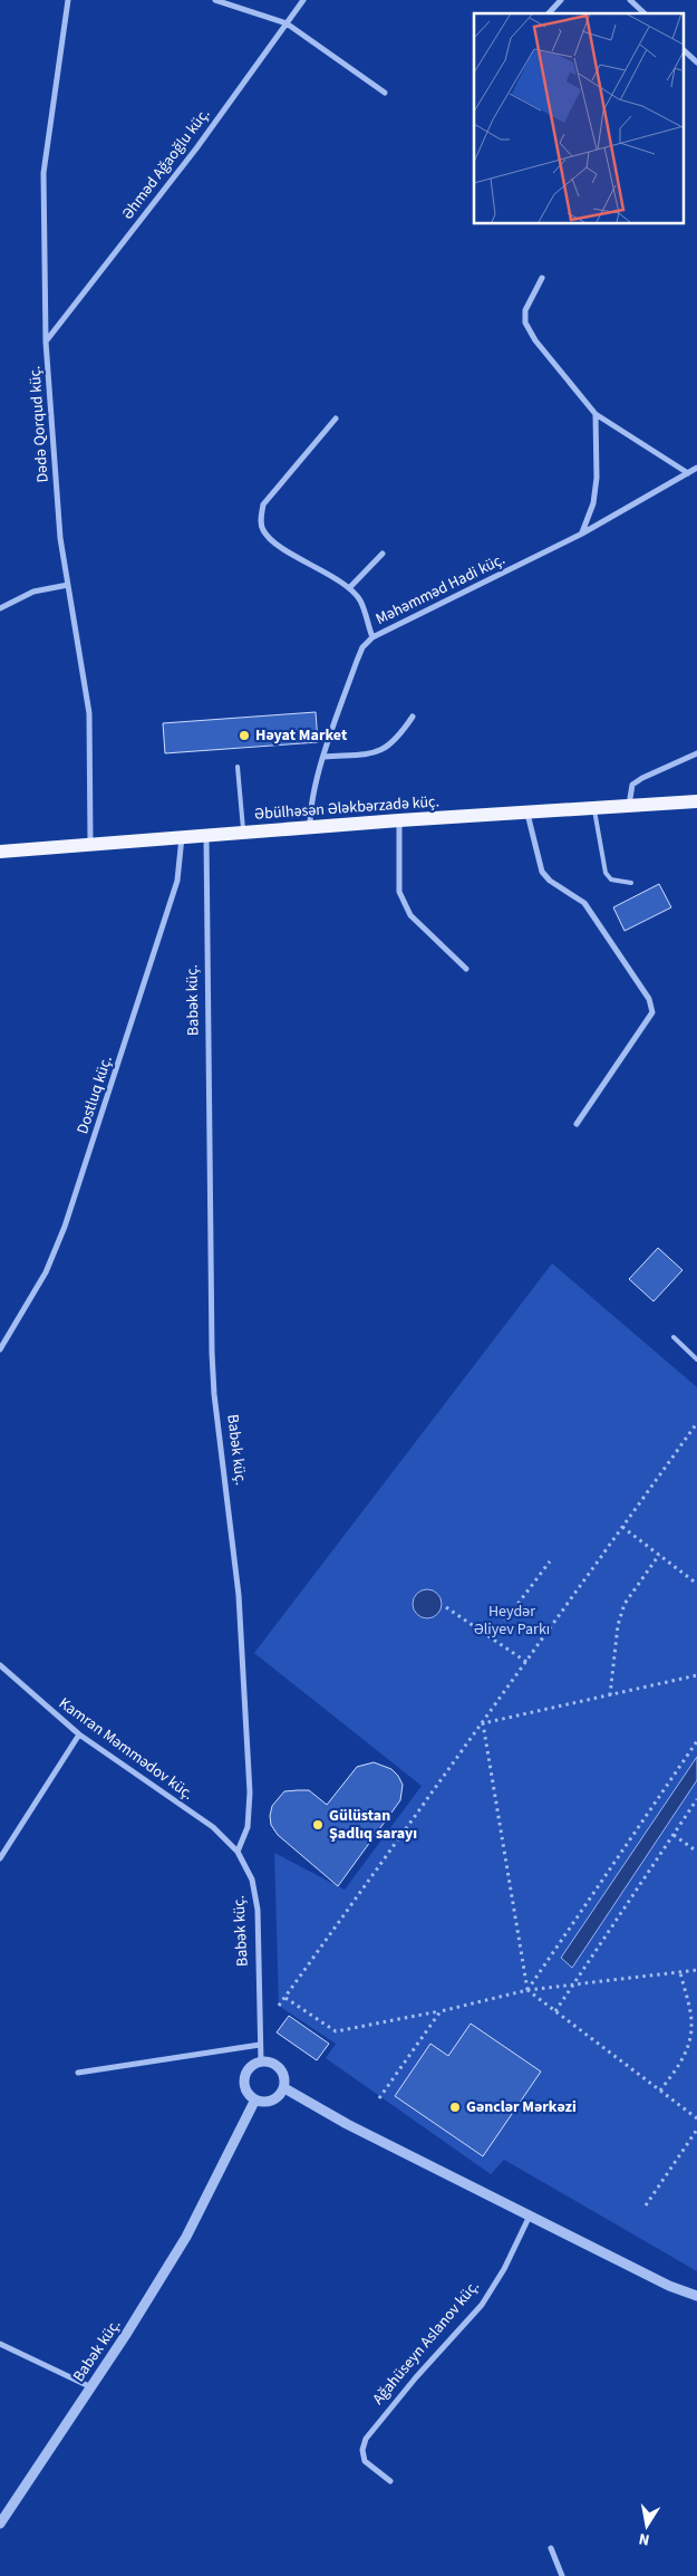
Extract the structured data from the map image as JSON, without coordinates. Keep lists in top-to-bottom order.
{
  "streets": {
    "main road": ["Əbülhəsən Ələkbərzadə küç."],
    "street": [
      "Əhməd Ağaoğlu küç.",
      "Dədə Qorqud küç.",
      "Məhəmməd Hadi küç.",
      "Babək küç.",
      "Dostluq küç.",
      "Kamran Məmmədov küç.",
      "Ağahüseyn Aslanov küç."
    ]
  },
  "crossings": [
    ["Əhməd Ağaoğlu küç.", "Dədə Qorqud küç."],
    ["Dədə Qorqud küç.", "Əbülhəsən Ələkbərzadə küç."],
    ["Məhəmməd Hadi küç.", "Əbülhəsən Ələkbərzadə küç."],
    ["Əbülhəsən Ələkbərzadə küç.", "Babək küç."],
    ["Əbülhəsən Ələkbərzadə küç.", "Dostluq küç."],
    ["Babək küç.", "Kamran Məmmədov küç."]
  ],
  "parks": ["Heydər Əliyev Parkı"],
  "places": ["Həyat Market", "Gülüstan Şadlıq sarayı", "Gənclər Mərkəzi"],
  "north": "bottom"
}
